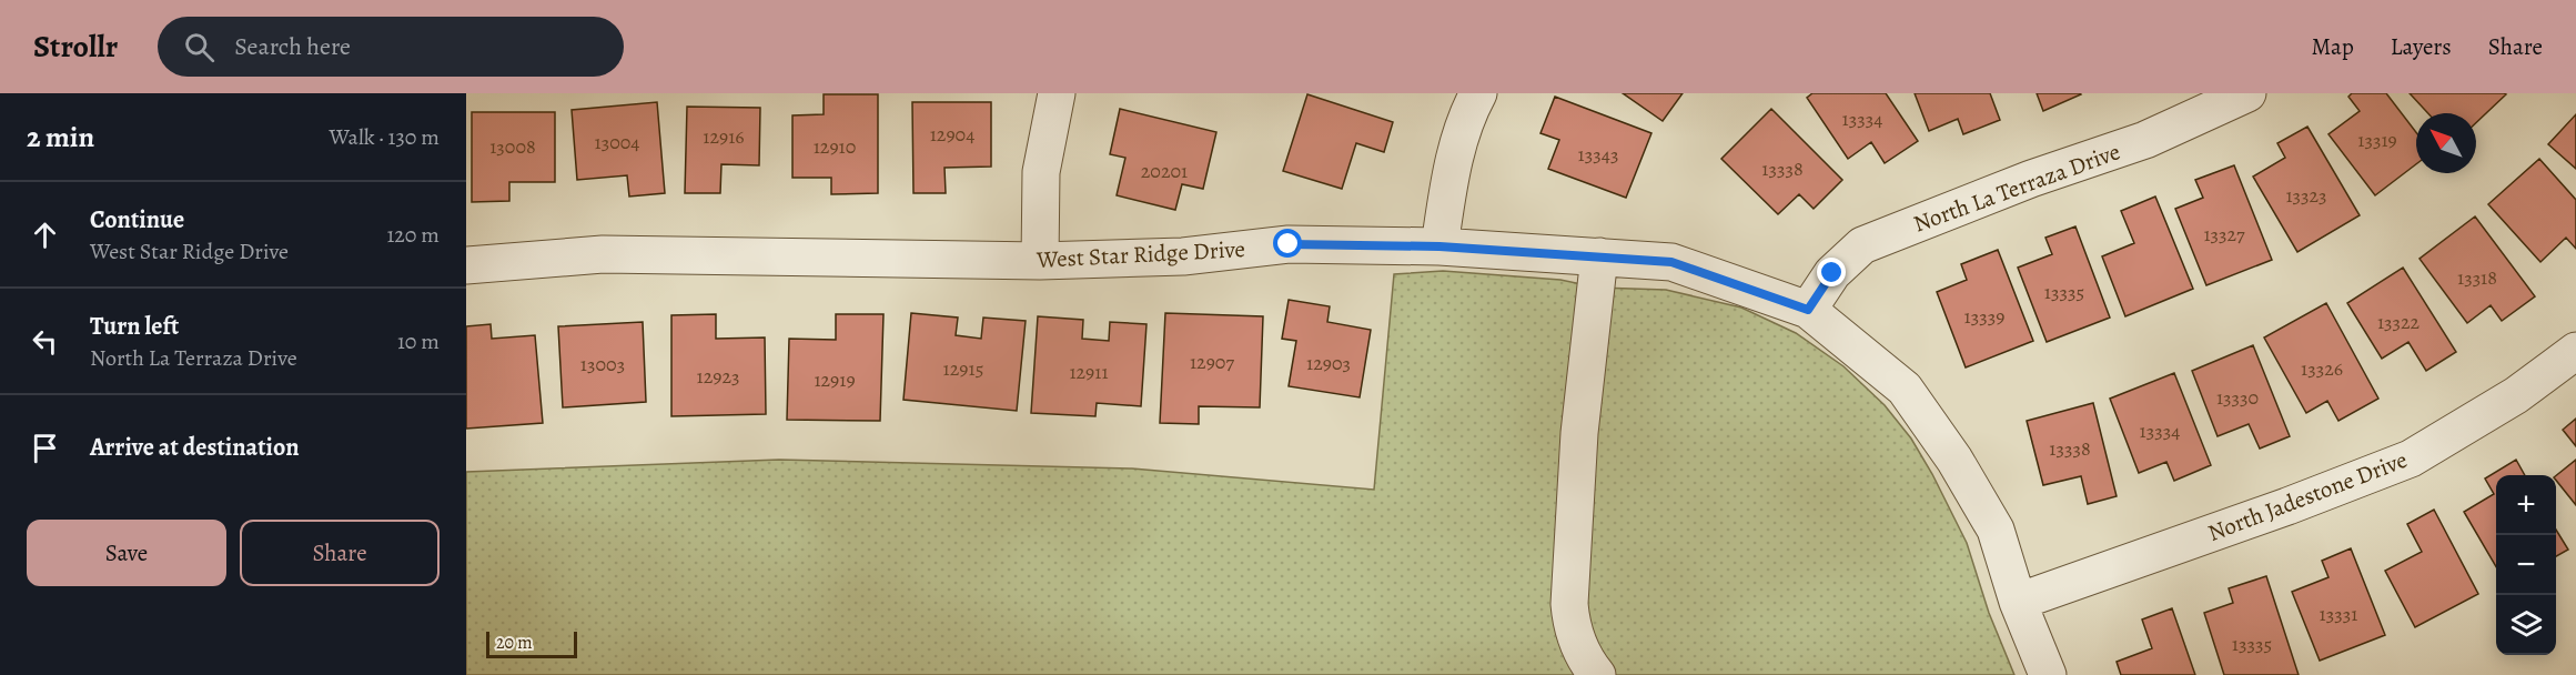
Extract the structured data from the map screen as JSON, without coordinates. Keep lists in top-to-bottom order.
{
  "streets": {
    "street": ["North La Terraza Drive", "West Star Ridge Drive", "North Jadestone Drive"]
  },
  "crossings": [
    ["North La Terraza Drive", "West Star Ridge Drive"],
    ["West Star Ridge Drive", "North Jadestone Drive"]
  ],
  "house_numbers": [
    "13334",
    "12904",
    "12916",
    "13319",
    "13004",
    "13008",
    "12910",
    "13343",
    "13338",
    "20201",
    "13323",
    "13327",
    "13318",
    "13335",
    "13339",
    "13322",
    "12907",
    "12903",
    "13003",
    "12915",
    "13326",
    "12911",
    "12923",
    "12919",
    "13330",
    "13334",
    "13338",
    "13331",
    "13335"
  ],
  "scale_bar": "20 m",
  "north": "top left",
  "page": {
    "header": "Strollr",
    "search": "Search here",
    "nav": ["Map", "Layers", "Share"],
    "heading": ["2 min", "Walk · 130 m"],
    "list": [
      ["Continue", "West Star Ridge Drive", "120 m"],
      ["Turn left", "North La Terraza Drive", "10 m"],
      "Arrive at destination"
    ],
    "map_buttons": ["+", "−"],
    "buttons": ["Save", "Share"],
    "scale": "20 m"
  }
}
